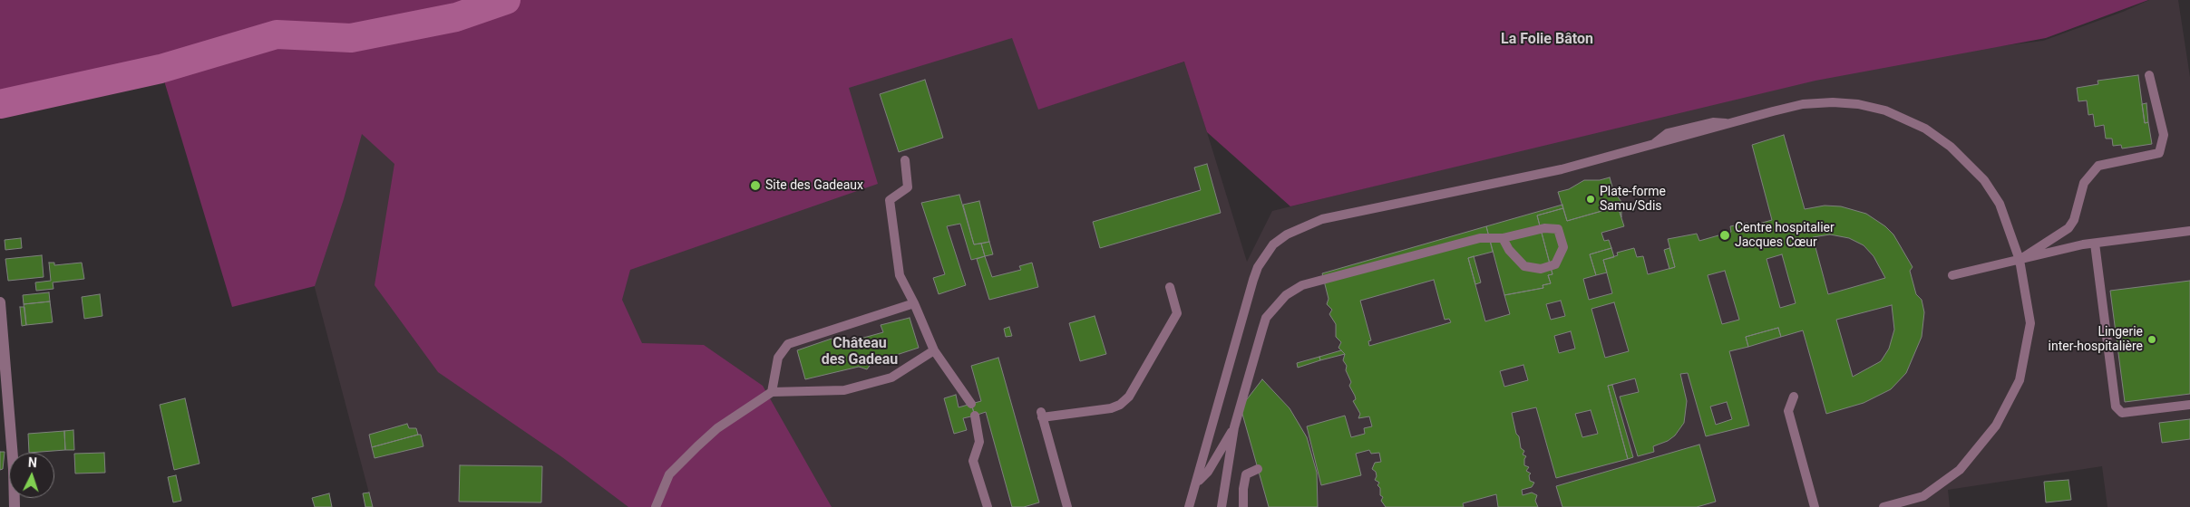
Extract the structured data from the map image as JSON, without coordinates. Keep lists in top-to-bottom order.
{
  "districts": ["La Folie Bâton", "Château des Gadeau"],
  "places": [
    "Site des Gadeaux",
    "Plate-forme Samu/Sdis",
    "Centre hospitalier Jacques Cœur",
    "Lingerie inter-hospitalière"
  ],
  "north": "top"
}
